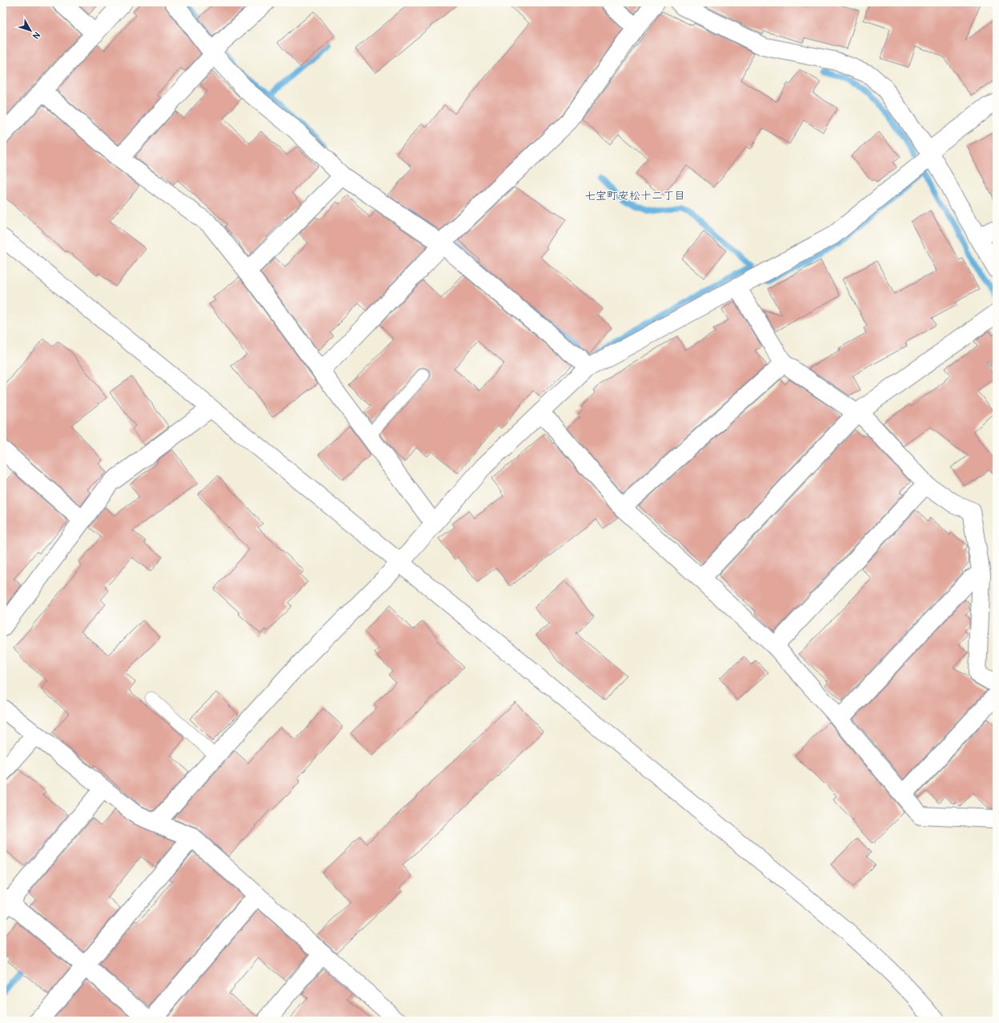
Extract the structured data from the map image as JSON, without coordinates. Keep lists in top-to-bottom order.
{
  "districts": ["七宝町安松十二丁目"],
  "north": "bottom right"
}
